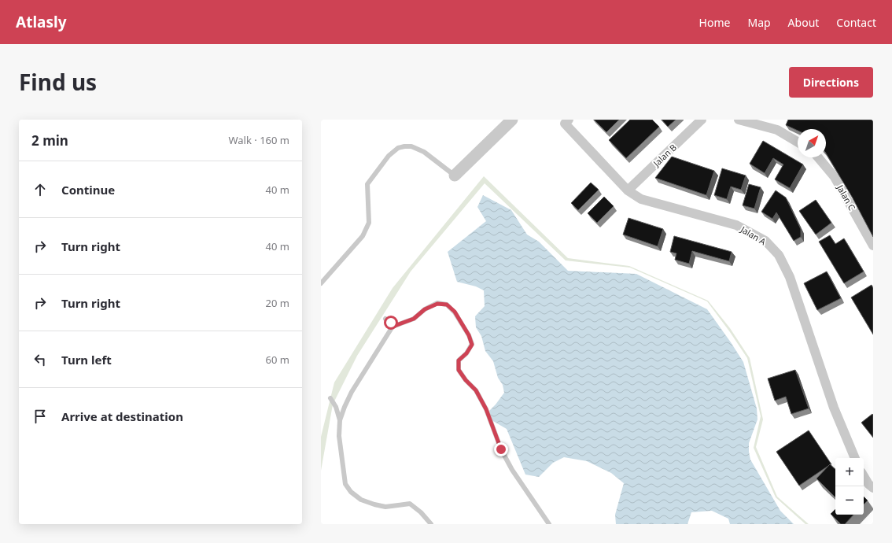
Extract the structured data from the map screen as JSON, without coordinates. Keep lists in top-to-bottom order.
{
  "streets": {
    "street": ["Jalan B", "Jalan C", "Jalan A"]
  },
  "crossings": [
    ["Jalan B", "Jalan A"]
  ],
  "north": "top right",
  "page": {
    "header": "Atlasly",
    "nav": [
      "Home",
      "Map",
      "About",
      "Contact"
    ],
    "title": "Find us",
    "buttons": "Directions",
    "heading": ["2 min", "Walk · 160 m"],
    "list": [
      ["Continue", "40 m"],
      ["Turn right", "40 m"],
      ["Turn right", "20 m"],
      ["Turn left", "60 m"],
      "Arrive at destination"
    ],
    "map_buttons": ["+", "−"]
  }
}
